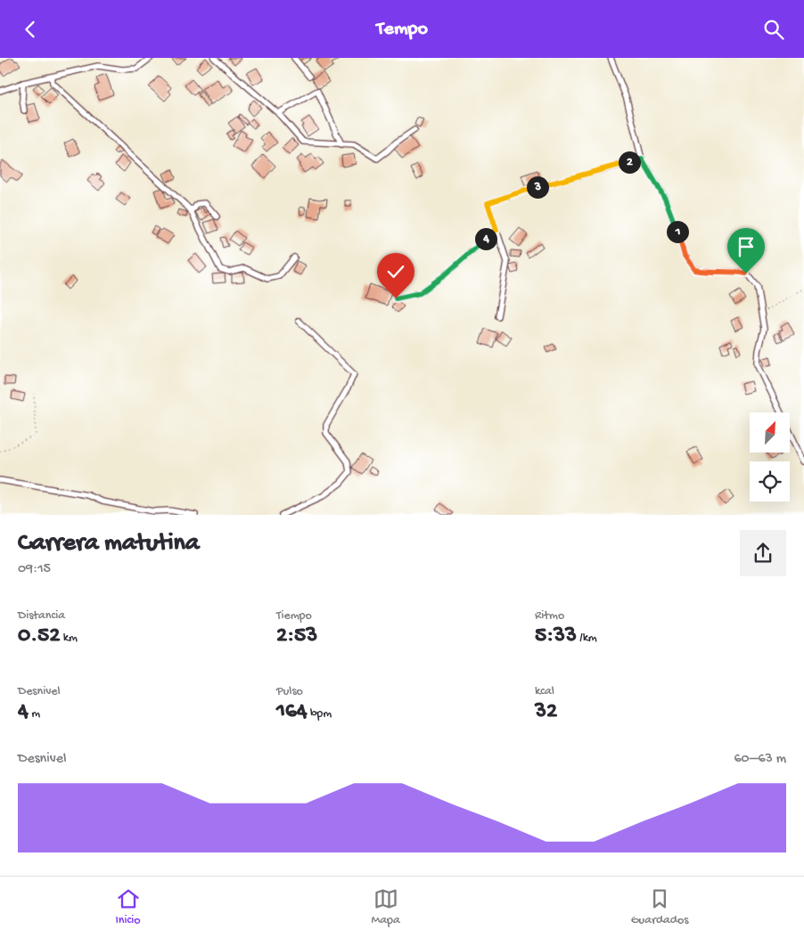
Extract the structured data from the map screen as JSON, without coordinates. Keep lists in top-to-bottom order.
{
  "north": "top right",
  "page": {
    "header": "Tempo",
    "pins": [
      "2",
      "3",
      "1",
      "4"
    ],
    "heading": ["Carrera matutina", "09:15"],
    "stats": [
      ["Distancia", "0.52 km"],
      ["Tiempo", "2:53"],
      ["Ritmo", "5:33 /km"],
      ["Desnivel", "4 m"],
      ["Pulso", "164 bpm"],
      ["kcal", "32"]
    ],
    "chart": ["Desnivel", "60–63 m"],
    "tabs": ["Inicio", "Mapa", "Guardados"]
  }
}
